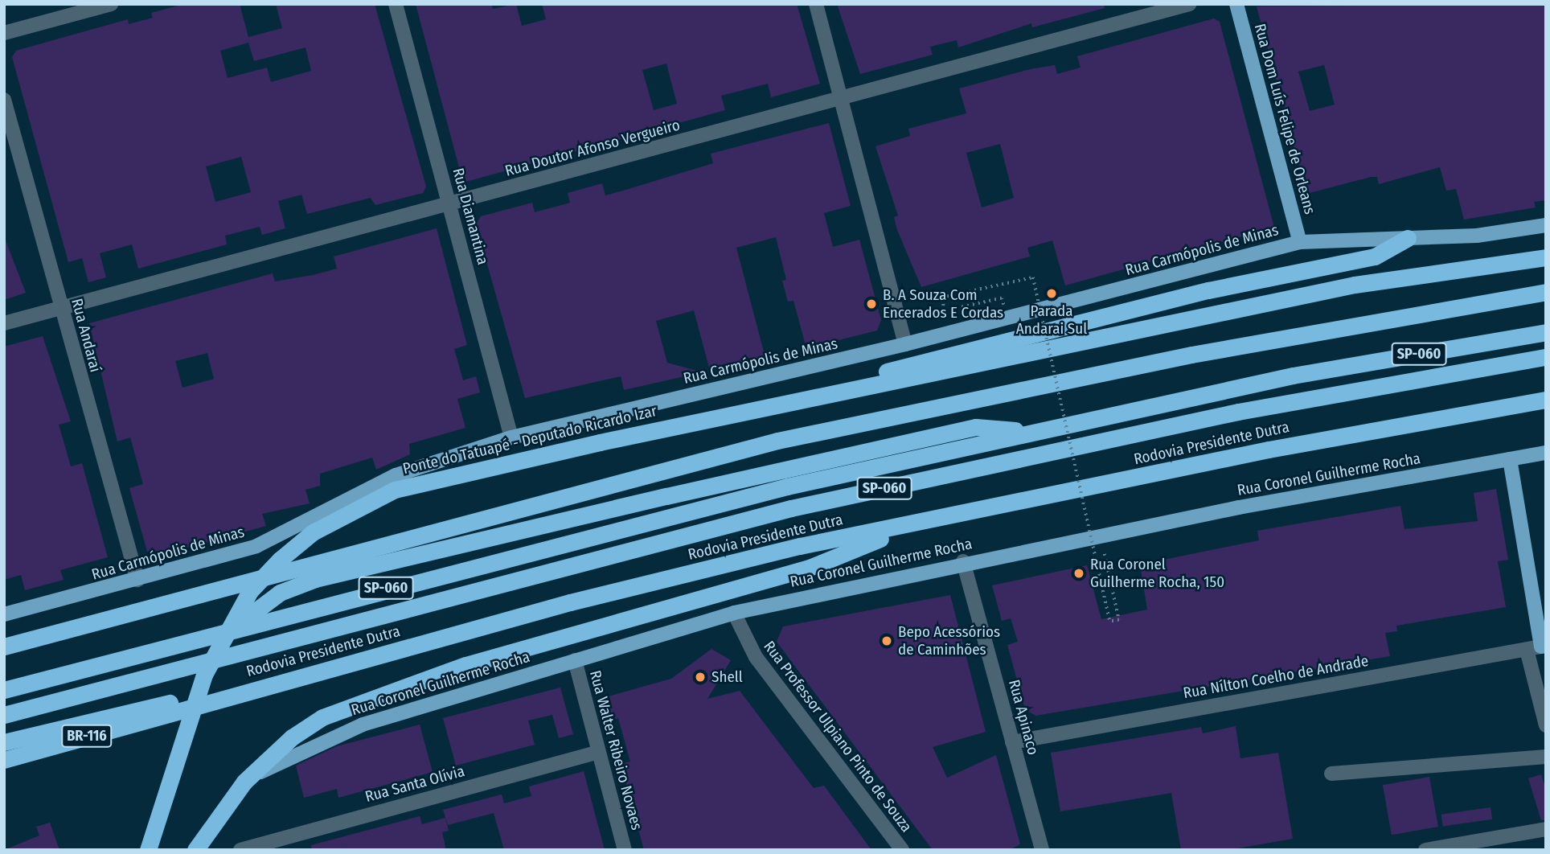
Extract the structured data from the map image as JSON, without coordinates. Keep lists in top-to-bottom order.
{
  "streets": {
    "highway": [
      "SP-060",
      "Ponte do Tatuapé - Deputado Ricardo Izar",
      "Rodovia Presidente Dutra",
      "BR-116"
    ],
    "main road": ["Rua Dom Luís Felipe de Orleans", "Rua Carmópolis de Minas", "Rua Coronel Guilherme Rocha"],
    "street": [
      "Rua Doutor Afonso Vergueiro",
      "Rua Diamantina",
      "Rua Andaraí",
      "Rua Nílton Coelho de Andrade",
      "Rua Apinaco",
      "Rua Professor Ulpiano Pinto de Souza",
      "Rua Walter Ribeiro Novaes",
      "Rua Santa Olívia"
    ]
  },
  "crossings": [
    ["Rua Dom Luís Felipe de Orleans", "Rua Carmópolis de Minas"],
    ["Rua Doutor Afonso Vergueiro", "Rua Diamantina"],
    ["Rua Doutor Afonso Vergueiro", "Rua Andaraí"],
    ["Rua Diamantina", "Rua Carmópolis de Minas"],
    ["Rua Carmópolis de Minas", "Rua Andaraí"],
    ["Rua Coronel Guilherme Rocha", "Rua Apinaco"],
    ["Rua Coronel Guilherme Rocha", "Rua Professor Ulpiano Pinto de Souza"],
    ["Rua Coronel Guilherme Rocha", "Rua Walter Ribeiro Novaes"],
    ["Rua Nílton Coelho de Andrade", "Rua Apinaco"],
    ["Rua Walter Ribeiro Novaes", "Rua Santa Olívia"]
  ],
  "places": [
    "Parada Andarai Sul",
    "B. A Souza Com Encerados E Cordas",
    "Rua Coronel Guilherme Rocha, 150",
    "Bepo Acessórios de Caminhões",
    "Shell"
  ]
}
